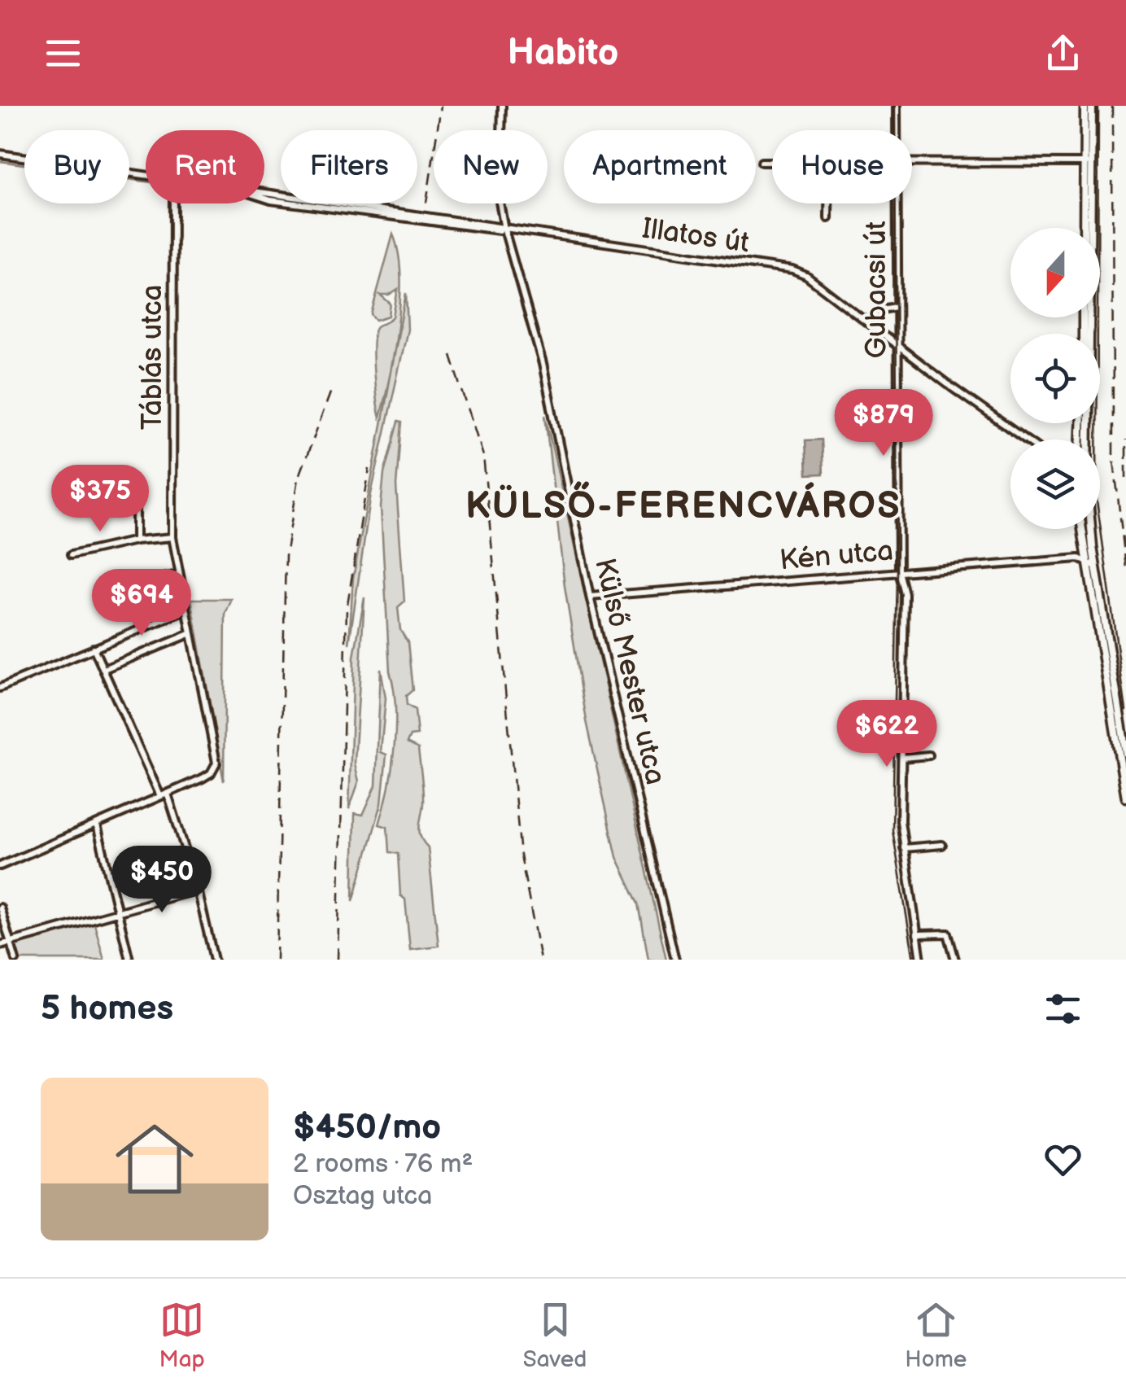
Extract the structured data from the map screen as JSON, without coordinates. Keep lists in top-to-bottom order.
{
  "streets": {
    "street": [
      "Illatos út",
      "Gubacsi út",
      "Táblás utca",
      "Kén utca",
      "Külső Mester utca"
    ]
  },
  "crossings": [
    ["Illatos út", "Gubacsi út"],
    ["Illatos út", "Külső Mester utca"],
    ["Gubacsi út", "Kén utca"],
    ["Kén utca", "Külső Mester utca"]
  ],
  "districts": ["KÜLSŐ-FERENCVÁROS"],
  "north": "bottom",
  "page": {
    "header": "Habito",
    "chip": [
      "Buy",
      "Rent",
      "Filters",
      "New",
      "Apartment",
      "House"
    ],
    "price": [
      "$879",
      "$375",
      "$694",
      "$622",
      "$450"
    ],
    "heading": "5 homes",
    "list": [
      {
        "name": "$450/mo",
        "note": "2 rooms · 76 m² · Osztag utca"
      }
    ],
    "tabs": ["Map", "Saved", "Home"]
  }
}
